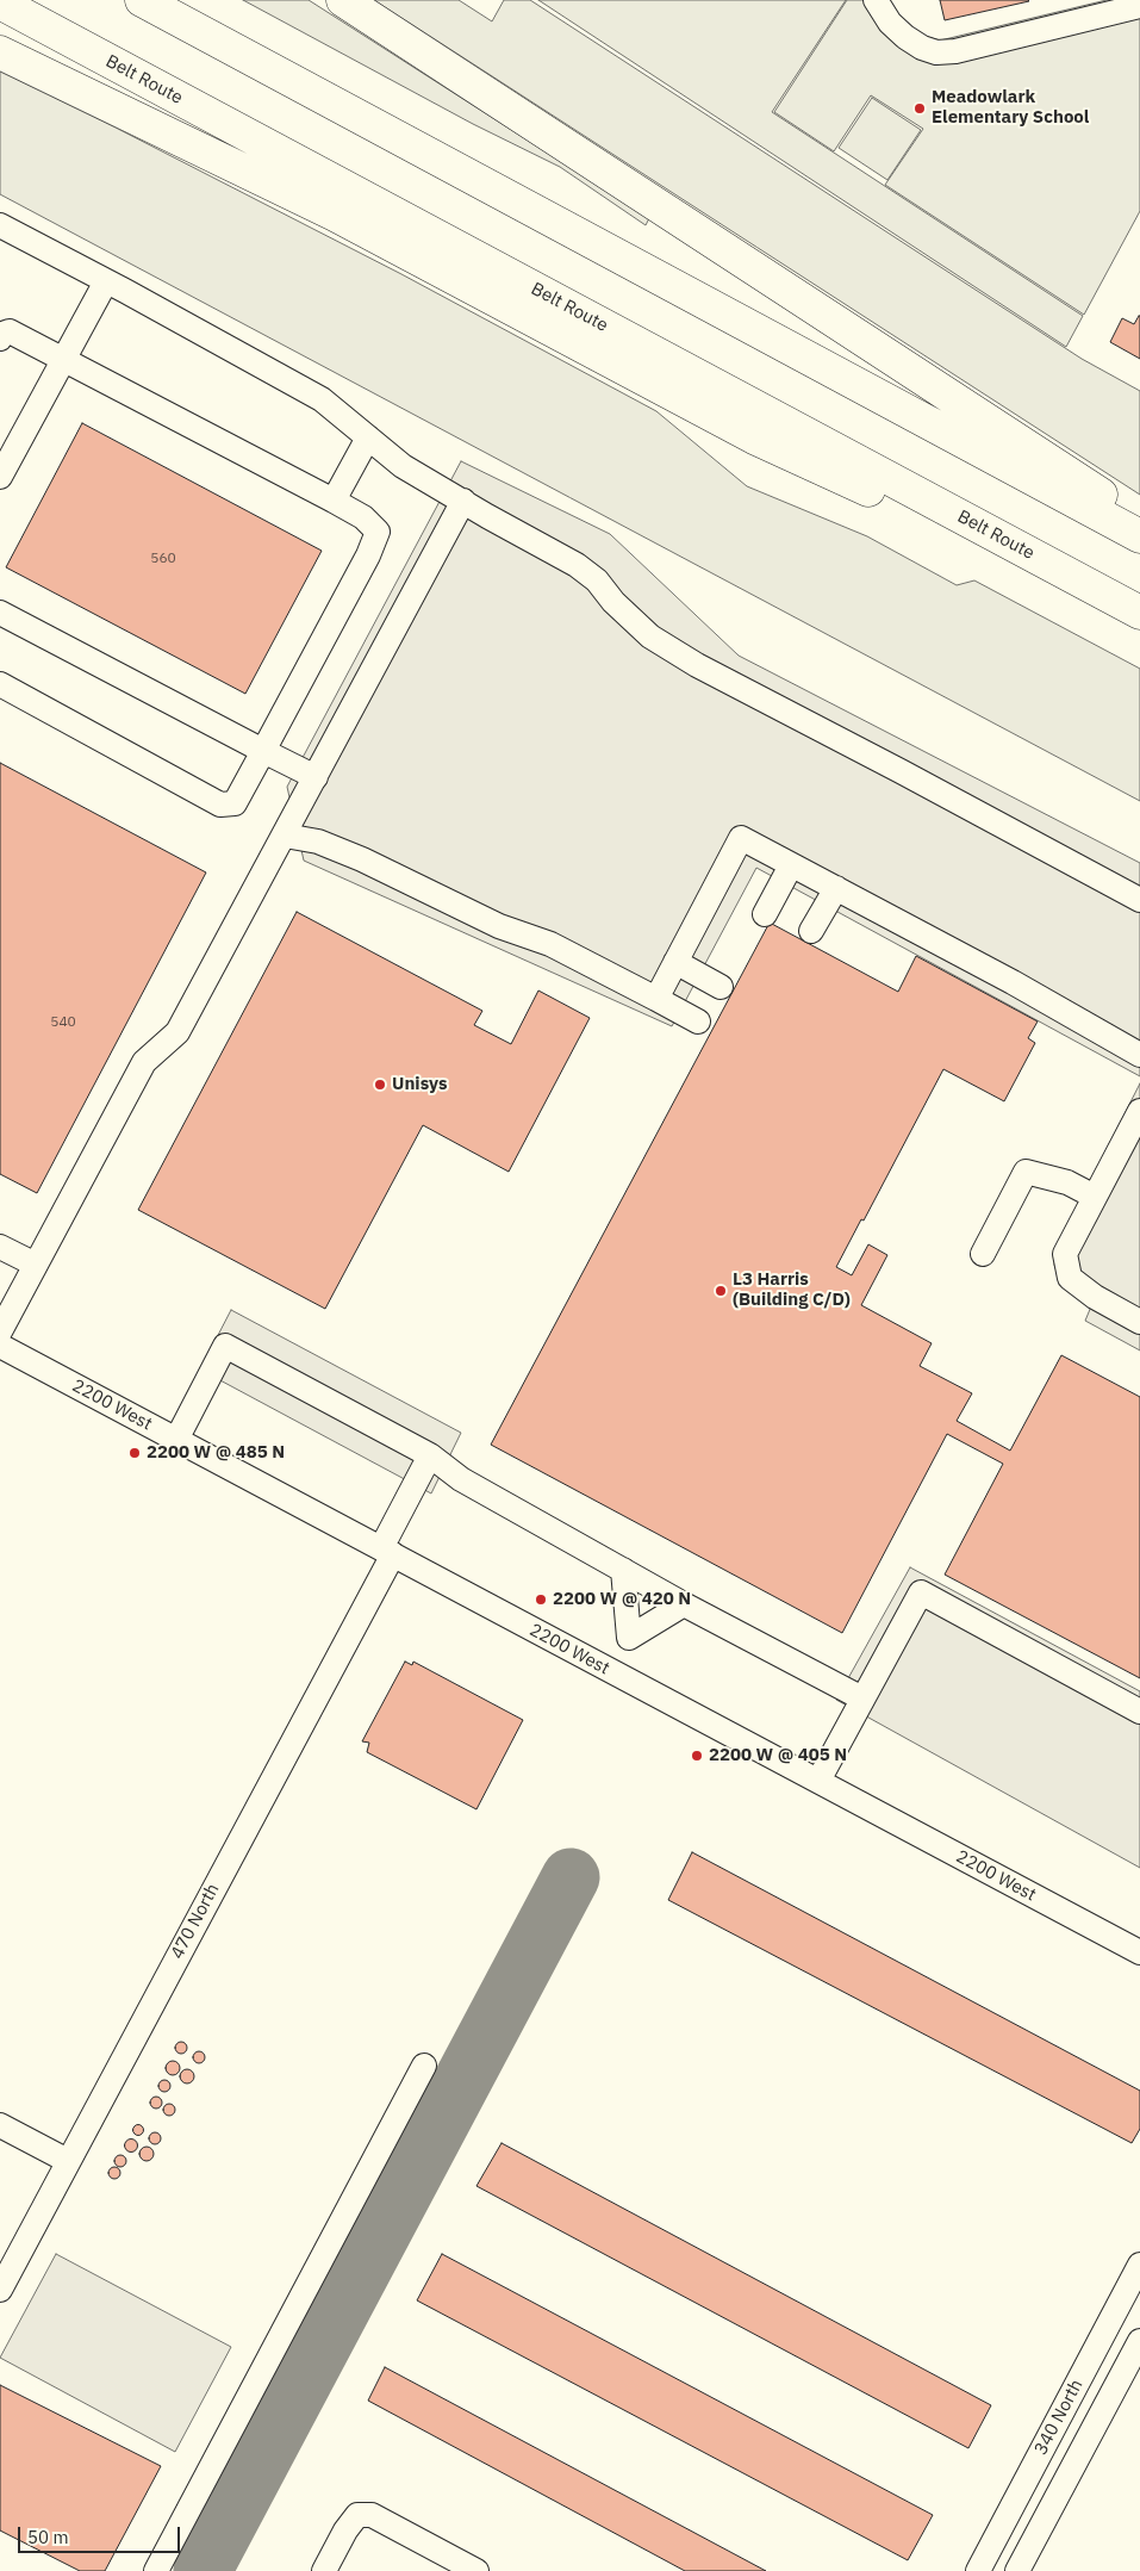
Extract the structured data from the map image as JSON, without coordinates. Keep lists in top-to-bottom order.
{
  "streets": {
    "highway": ["Belt Route"],
    "street": ["2200 West", "470 North", "340 North"]
  },
  "crossings": [
    ["2200 West", "470 North"]
  ],
  "places": [
    "Meadowlark Elementary School",
    "Unisys",
    "L3 Harris (Building C/D)",
    "2200 W @ 485 N",
    "2200 W @ 420 N",
    "2200 W @ 405 N"
  ],
  "house_numbers": ["560", "540"],
  "scale_bar": "50 m"
}
